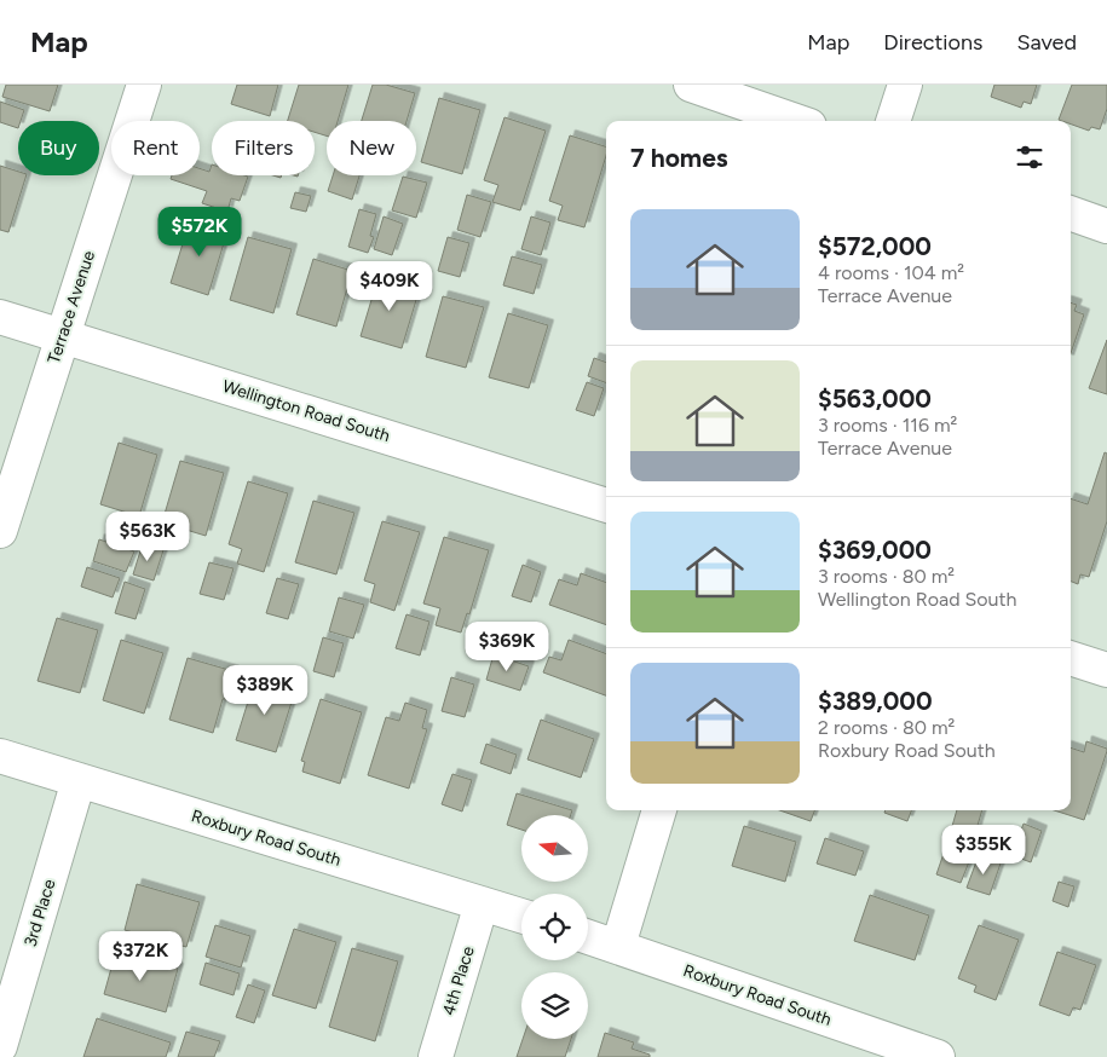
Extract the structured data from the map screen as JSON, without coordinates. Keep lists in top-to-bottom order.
{
  "streets": {
    "street": [
      "Terrace Avenue",
      "Wellington Road South",
      "Roxbury Road South",
      "3rd Place",
      "4th Place"
    ]
  },
  "crossings": [
    ["Terrace Avenue", "Wellington Road South"],
    ["Roxbury Road South", "3rd Place"],
    ["Roxbury Road South", "4th Place"]
  ],
  "north": "left",
  "page": {
    "header": "Map",
    "nav": ["Map", "Directions", "Saved"],
    "chip": [
      "Buy",
      "Rent",
      "Filters",
      "New"
    ],
    "heading": "7 homes",
    "list": [
      {
        "name": "$572,000",
        "note": "4 rooms · 104 m² · Terrace Avenue"
      },
      {
        "name": "$563,000",
        "note": "3 rooms · 116 m² · Terrace Avenue"
      },
      {
        "name": "$369,000",
        "note": "3 rooms · 80 m² · Wellington Road South"
      },
      {
        "name": "$389,000",
        "note": "2 rooms · 80 m² · Roxbury Road South"
      }
    ],
    "price": [
      "$572K",
      "$409K",
      "$563K",
      "$369K",
      "$389K",
      "$355K",
      "$372K"
    ]
  }
}
